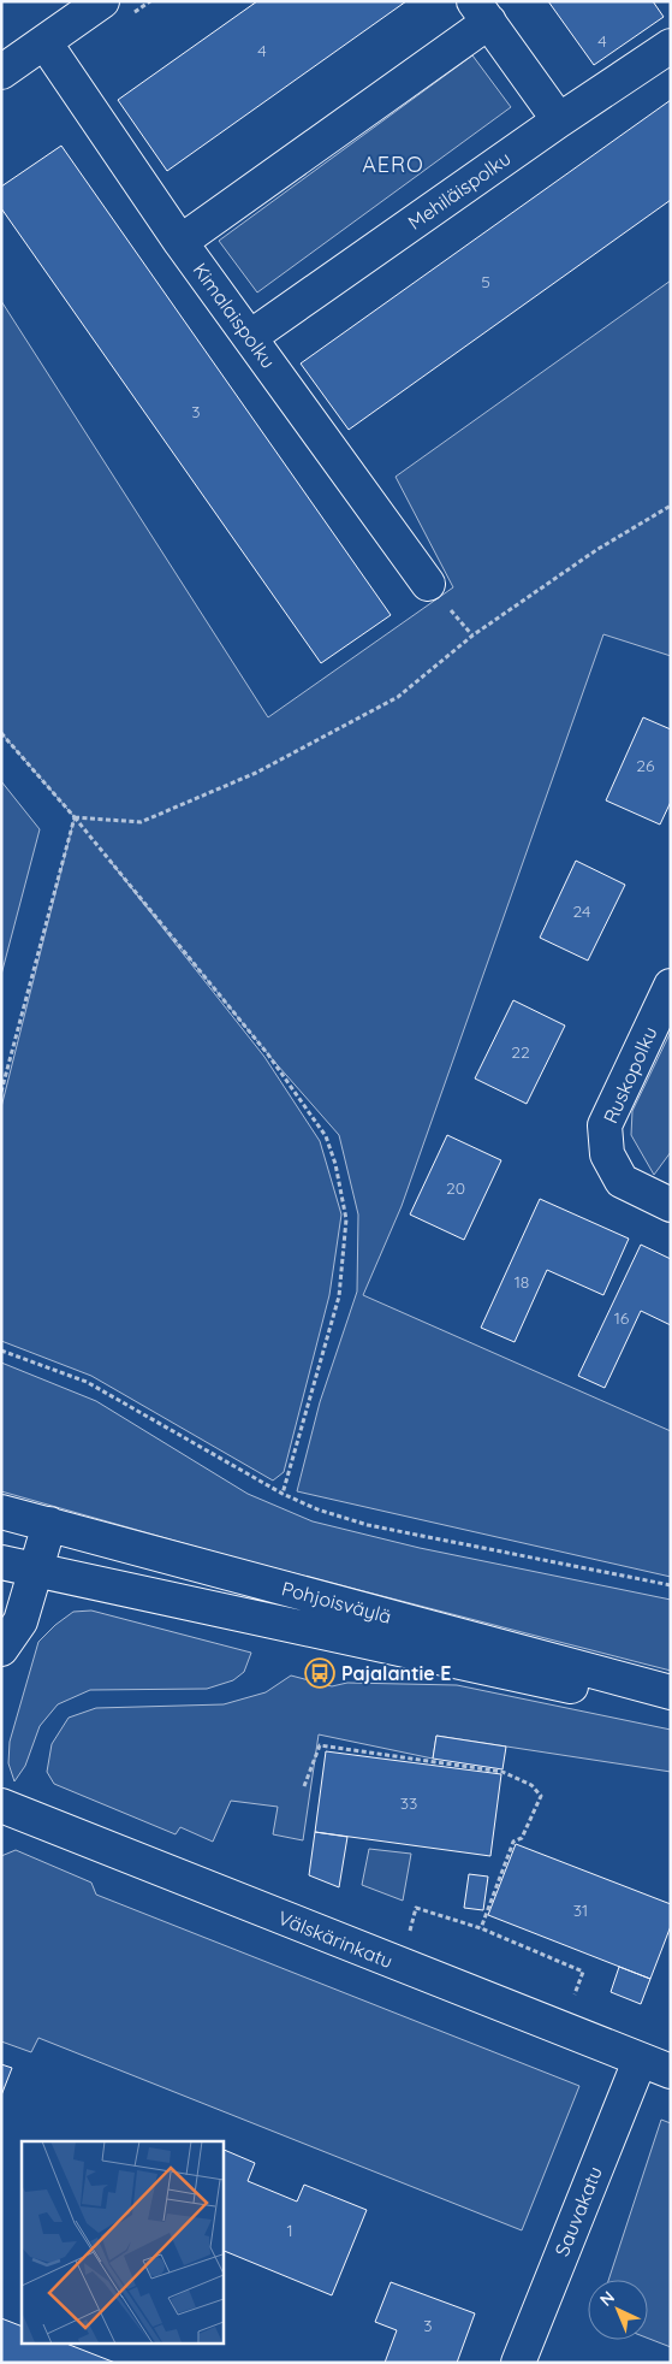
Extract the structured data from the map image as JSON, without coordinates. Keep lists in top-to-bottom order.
{
  "streets": {
    "street": [
      "Mehiläispolku",
      "Kimalaispolku",
      "Ruskopolku",
      "Pohjoisväylä",
      "Välskärinkatu",
      "Sauvakatu"
    ]
  },
  "crossings": [
    ["Mehiläispolku", "Kimalaispolku"],
    ["Välskärinkatu", "Sauvakatu"]
  ],
  "districts": ["AERO"],
  "places": {
    "bus stop": ["Pajalantie E"]
  },
  "house_numbers": [
    "4",
    "4",
    "5",
    "3",
    "26",
    "24",
    "22",
    "20",
    "18",
    "16",
    "33",
    "31",
    "1",
    "3"
  ],
  "north": "top left"
}
